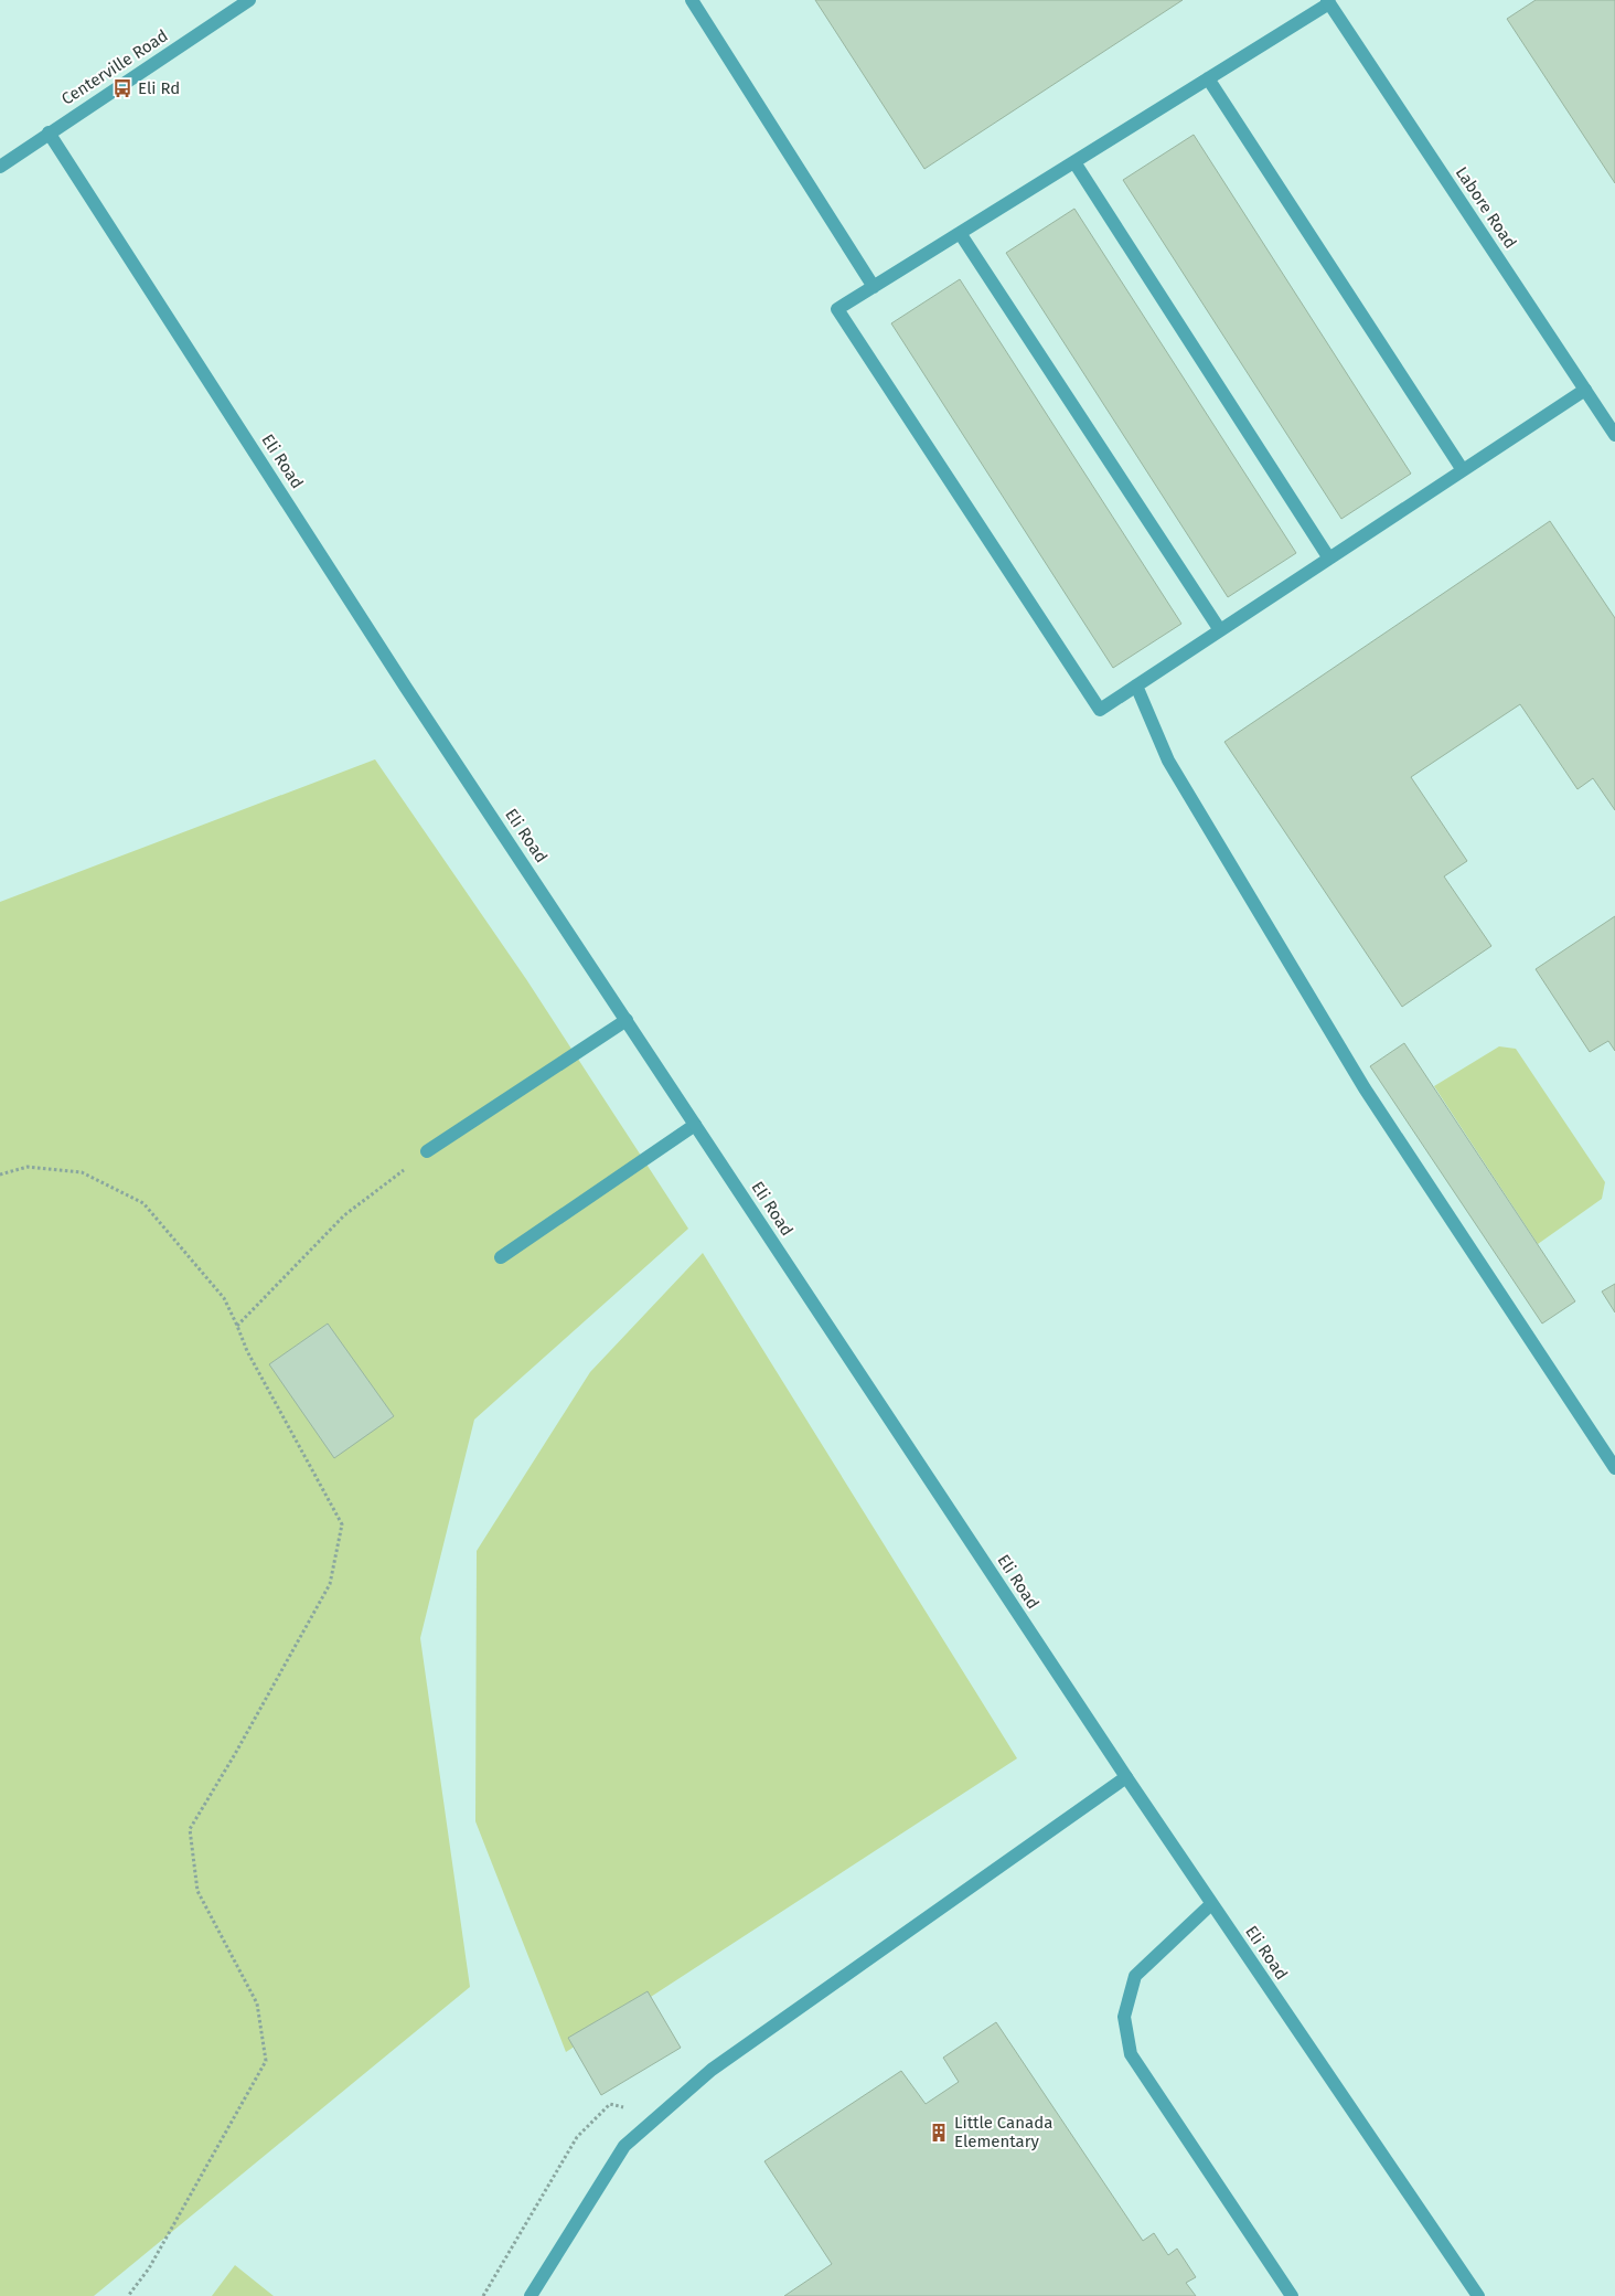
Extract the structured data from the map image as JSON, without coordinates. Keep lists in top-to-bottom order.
{
  "streets": {
    "street": ["Centerville Road", "Labore Road", "Eli Road"]
  },
  "crossings": [
    ["Centerville Road", "Eli Road"]
  ],
  "places": {
    "bus stop": ["Eli Rd"],
    "building": ["Little Canada Elementary"]
  }
}
